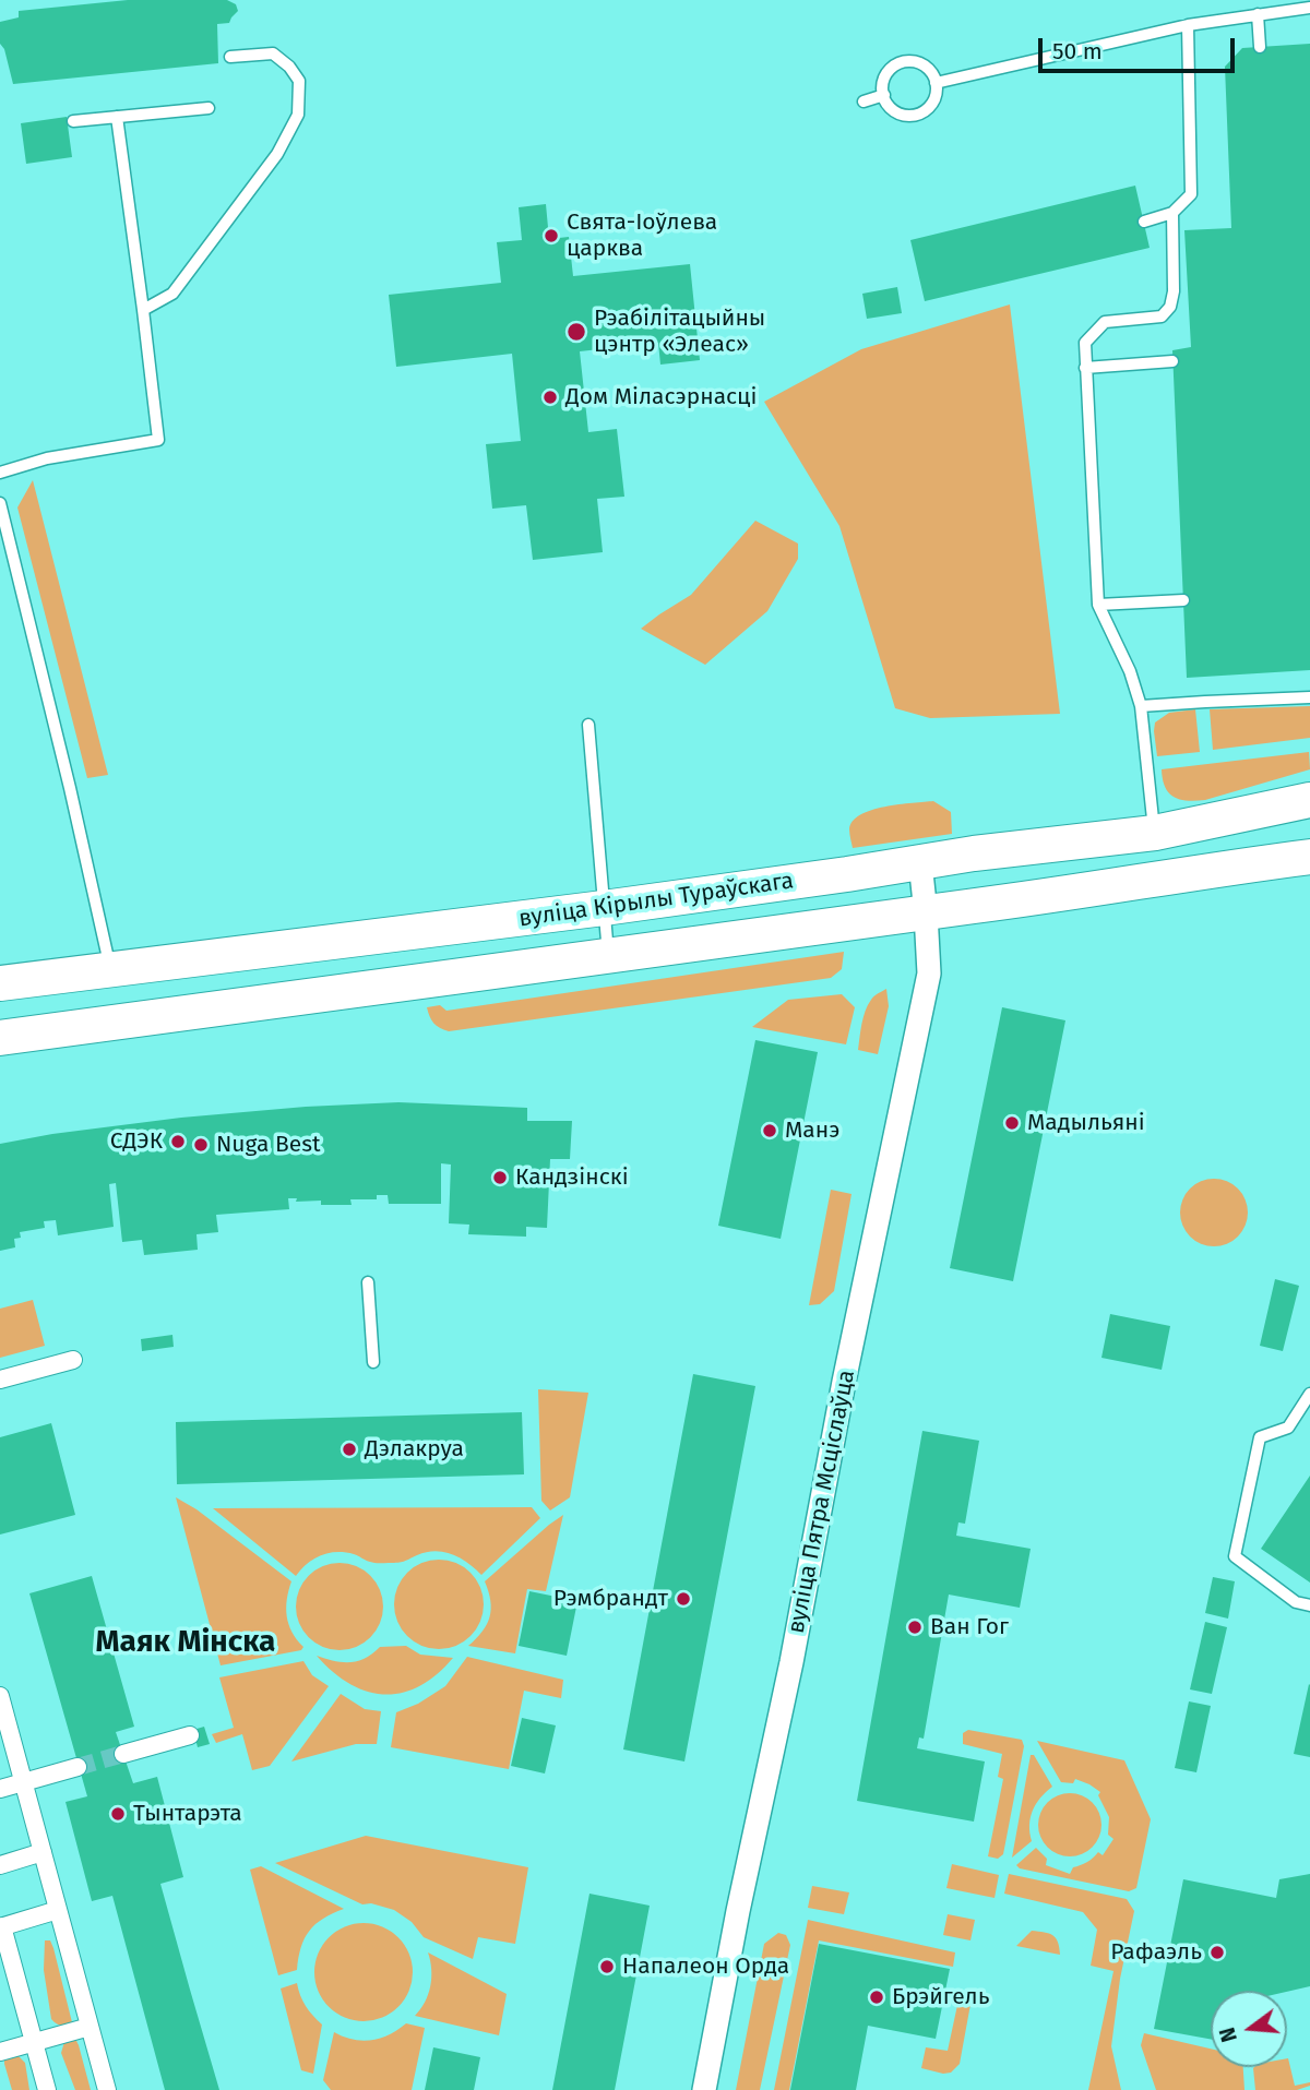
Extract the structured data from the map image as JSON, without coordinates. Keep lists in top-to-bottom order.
{
  "streets": {
    "main road": ["вуліца Кірылы Тураўскага"],
    "street": ["вуліца Пятра Мсціслаўца"]
  },
  "crossings": [
    ["вуліца Кірылы Тураўскага", "вуліца Пятра Мсціслаўца"]
  ],
  "districts": ["Маяк Мінска"],
  "places": [
    "Свята-Іоўлева царква",
    "Рэабілітацыйны цэнтр «Элеас»",
    "Дом Міласэрнасці",
    "Мадыльяні",
    "Манэ",
    "СДЭК",
    "Nuga Best",
    "Кандзінскі",
    "Дэлакруа",
    "Рэмбрандт",
    "Ван Гог",
    "Тынтарэта",
    "Рафаэль",
    "Напалеон Орда",
    "Брэйгель"
  ],
  "scale_bar": "50 m",
  "north": "left"
}
